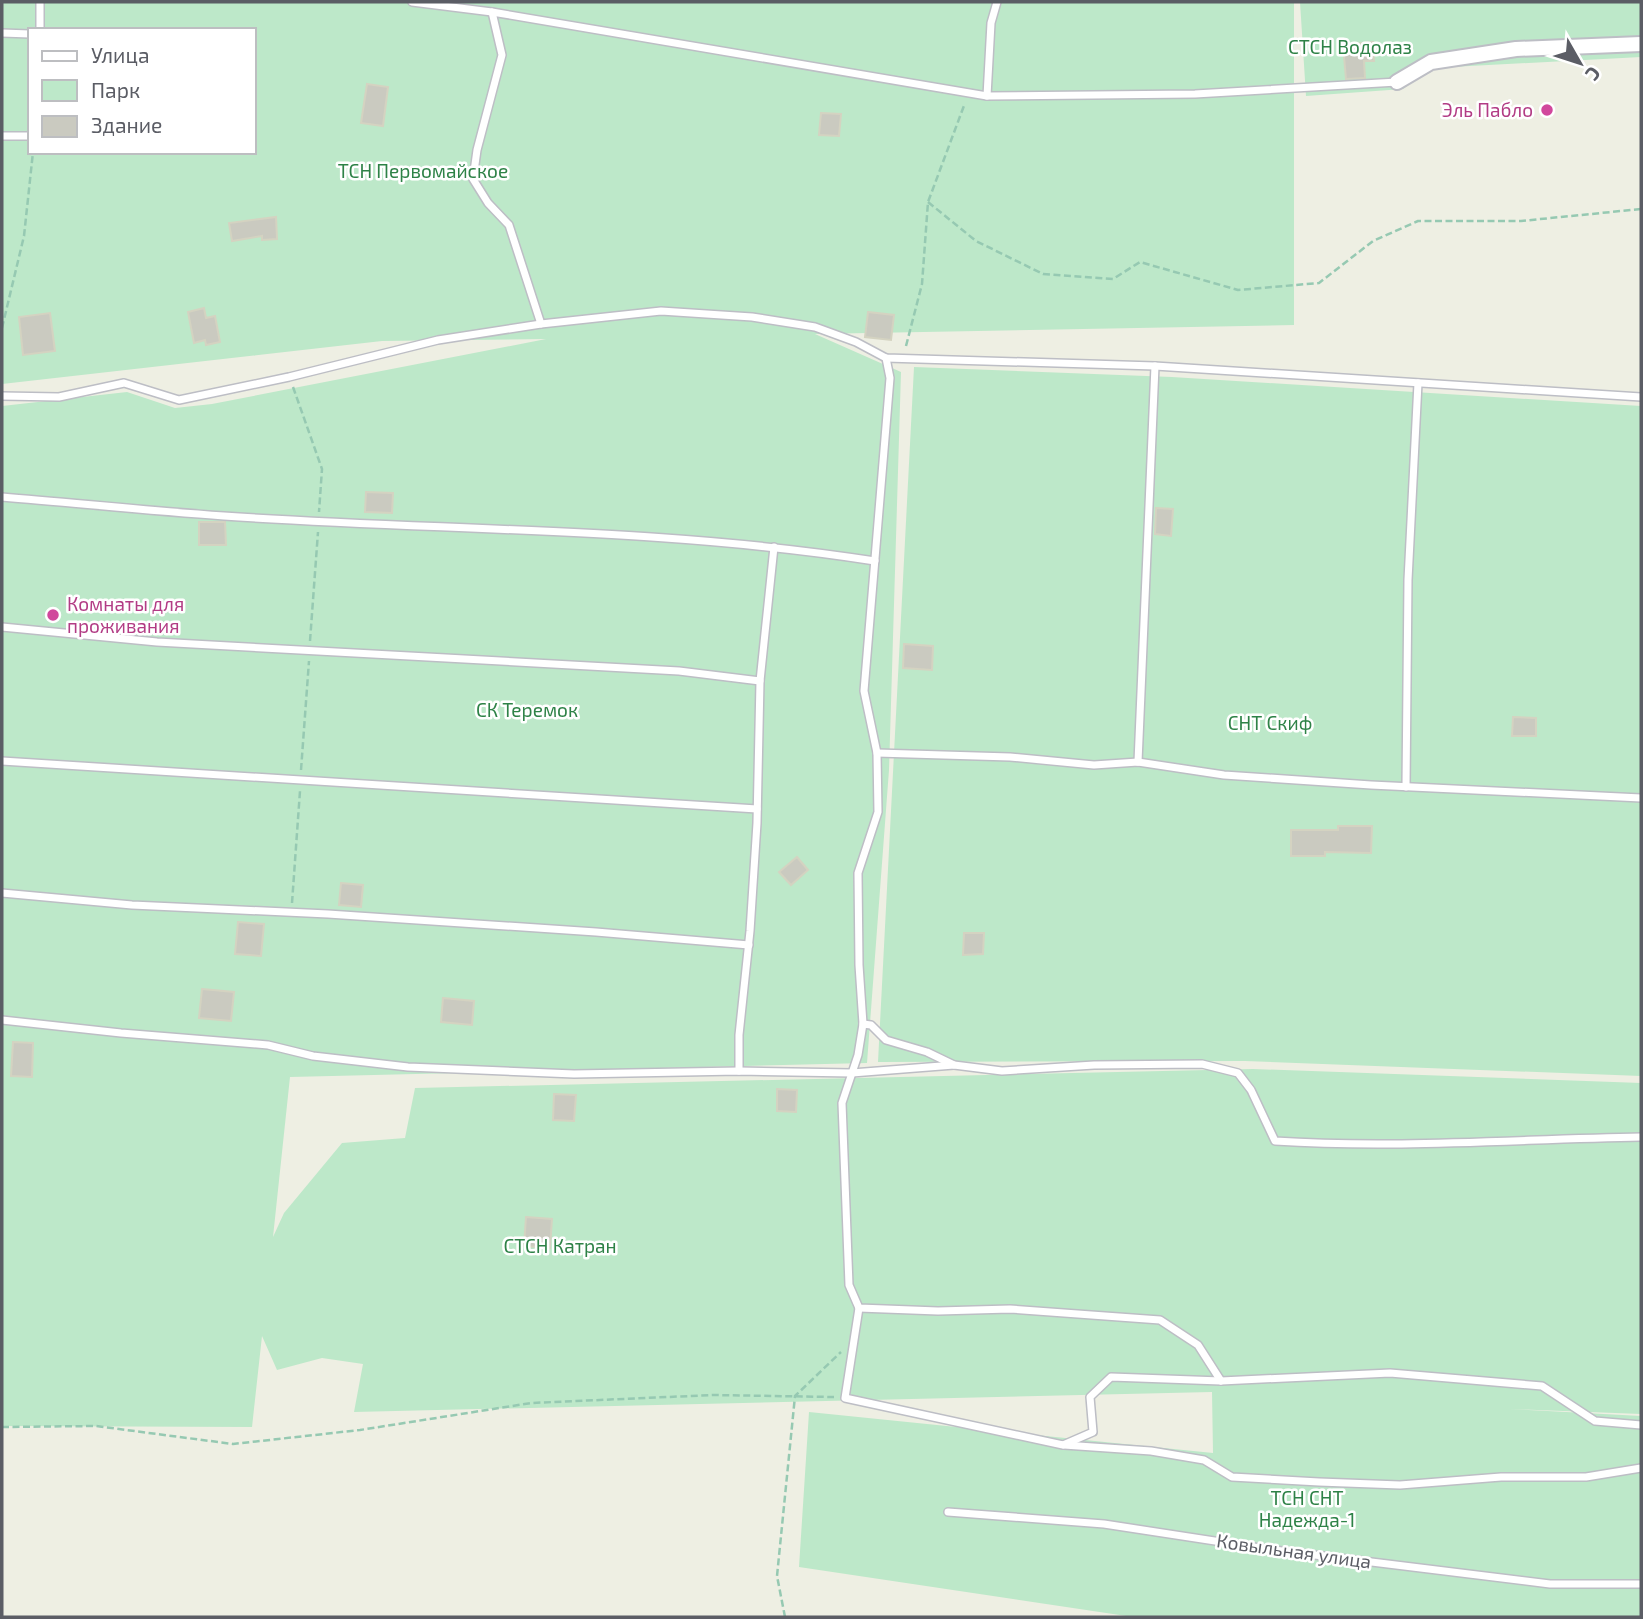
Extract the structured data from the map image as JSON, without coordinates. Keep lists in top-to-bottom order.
{
  "streets": {
    "lane": ["Ковыльная улица"]
  },
  "parks": [
    "СТСН Водолаз",
    "ТСН Первомайское",
    "СК Теремок",
    "СНТ Скиф",
    "СТСН Катран",
    "ТСН СНТ Надежда-1"
  ],
  "places": ["Эль Пабло", "Комнаты для проживания"],
  "legend": ["Улица", "Парк", "Здание"],
  "north": "bottom right"
}
